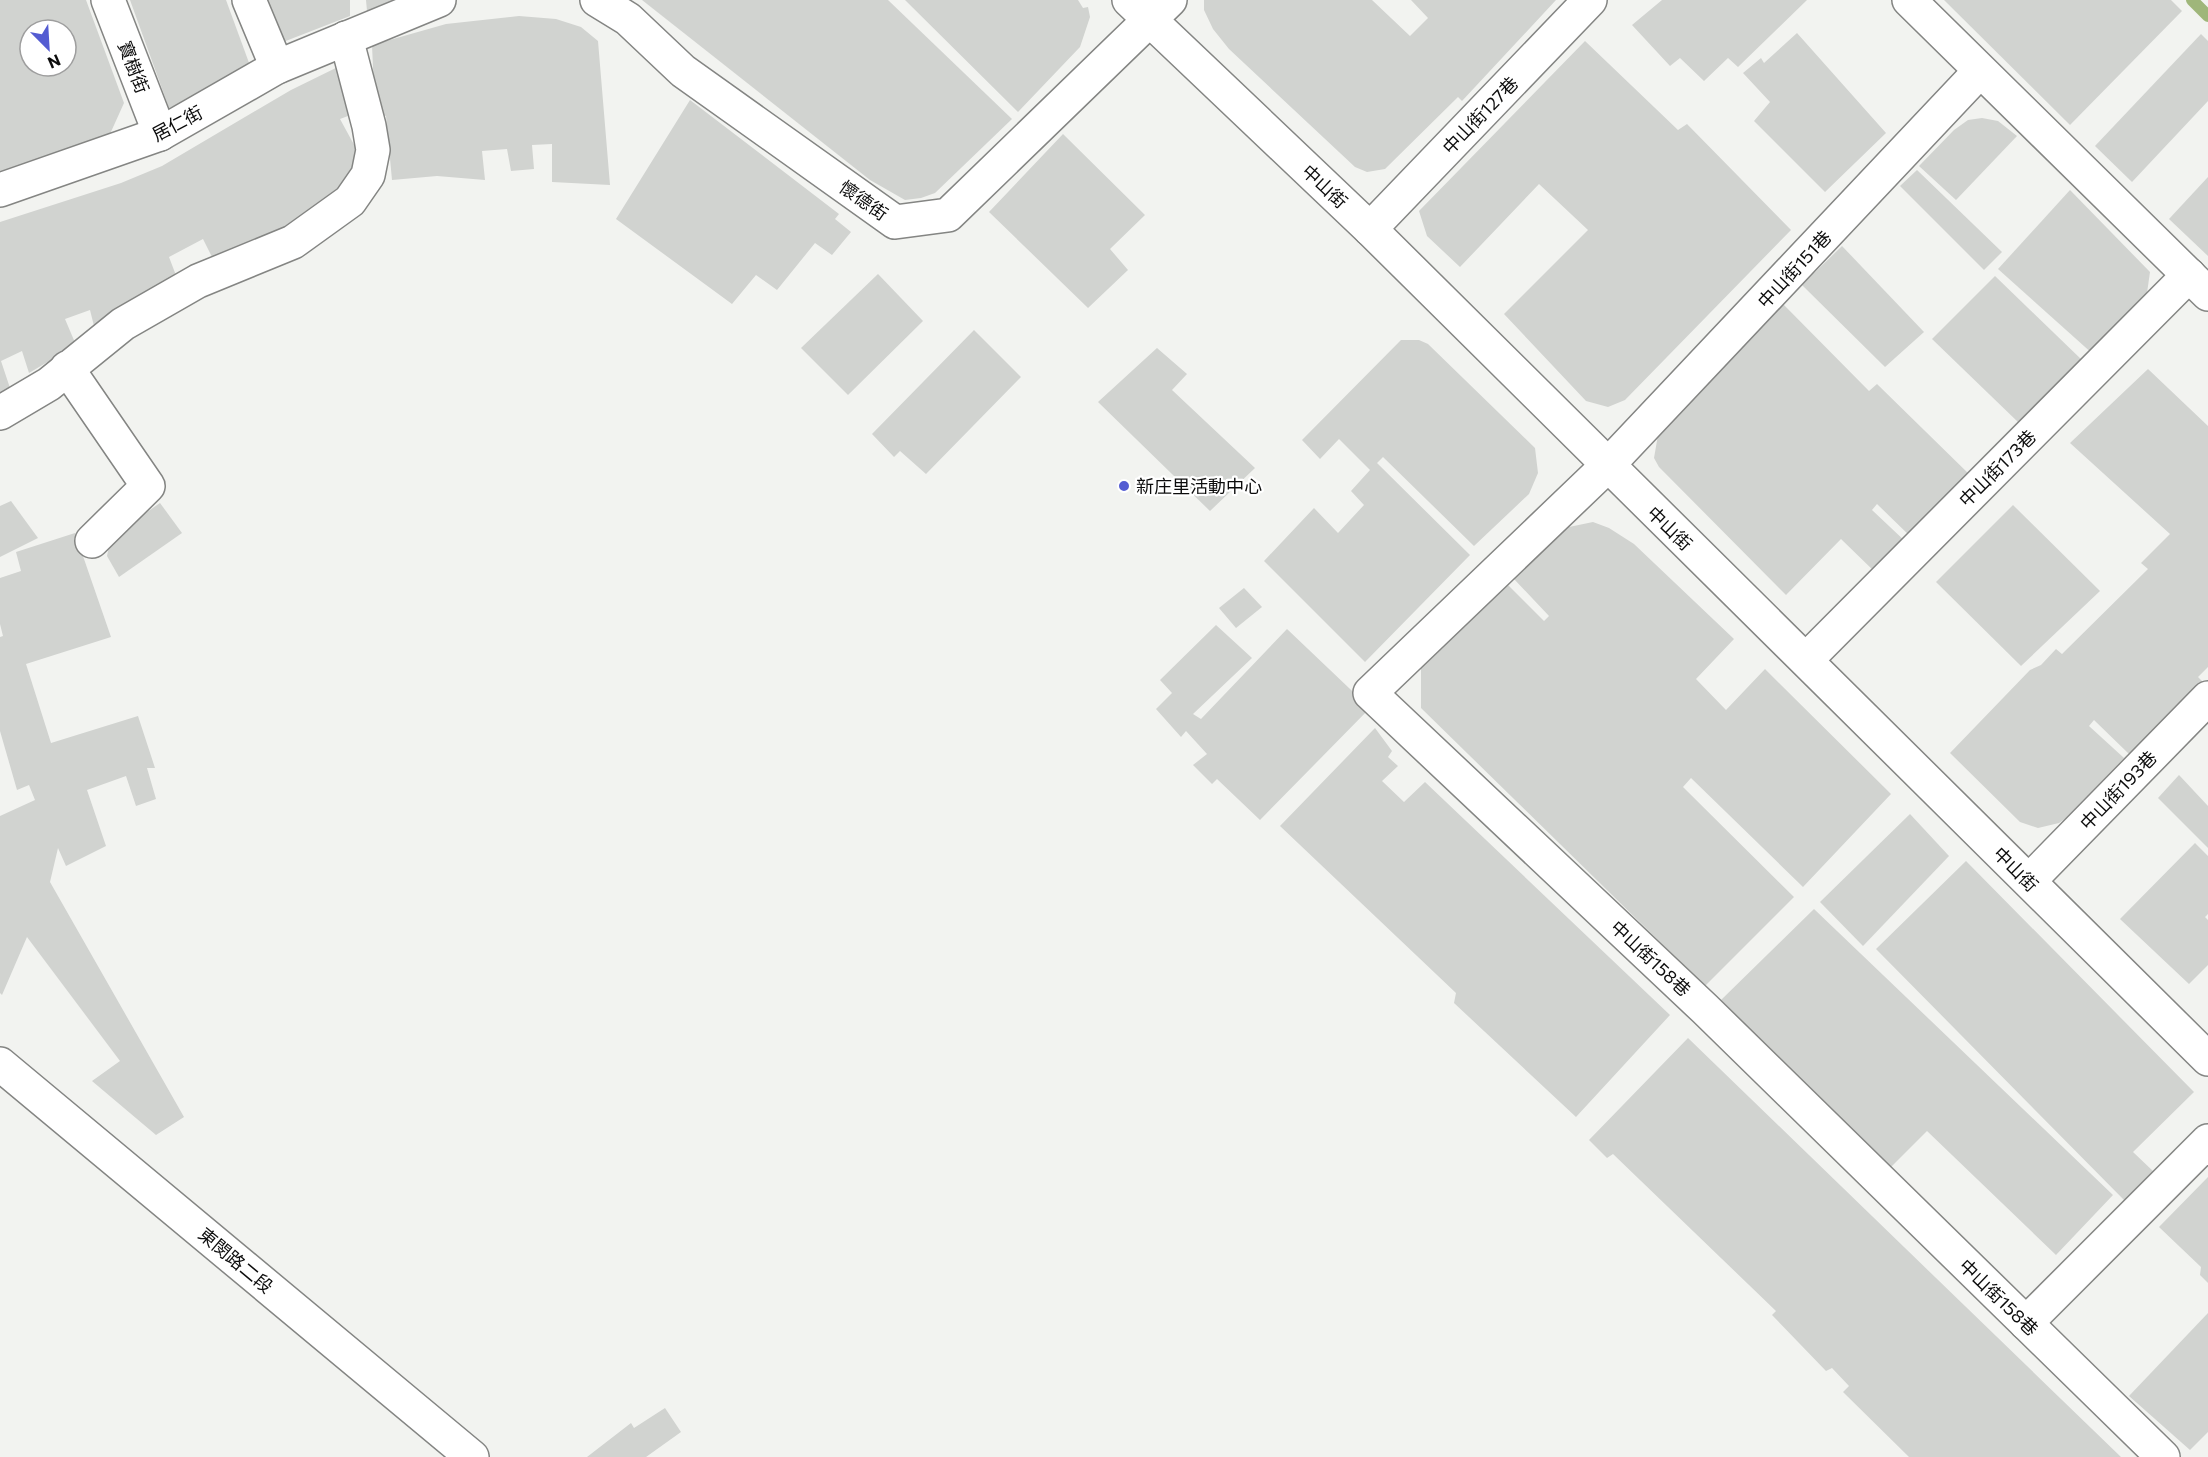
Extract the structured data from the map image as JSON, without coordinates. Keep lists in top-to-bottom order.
{
  "streets": {
    "street": [
      "寶樹街",
      "中山街127巷",
      "居仁街",
      "中山街",
      "懷德街",
      "中山街151巷",
      "中山街173巷",
      "中山街193巷",
      "中山街158巷",
      "東閔路二段"
    ]
  },
  "crossings": [
    ["寶樹街", "居仁街"],
    ["中山街127巷", "中山街"],
    ["中山街", "懷德街"],
    ["中山街", "中山街151巷"],
    ["中山街", "中山街173巷"],
    ["中山街", "中山街193巷"],
    ["中山街", "中山街158巷"],
    ["中山街151巷", "中山街158巷"]
  ],
  "places": ["新庄里活動中心"],
  "north": "bottom right"
}
